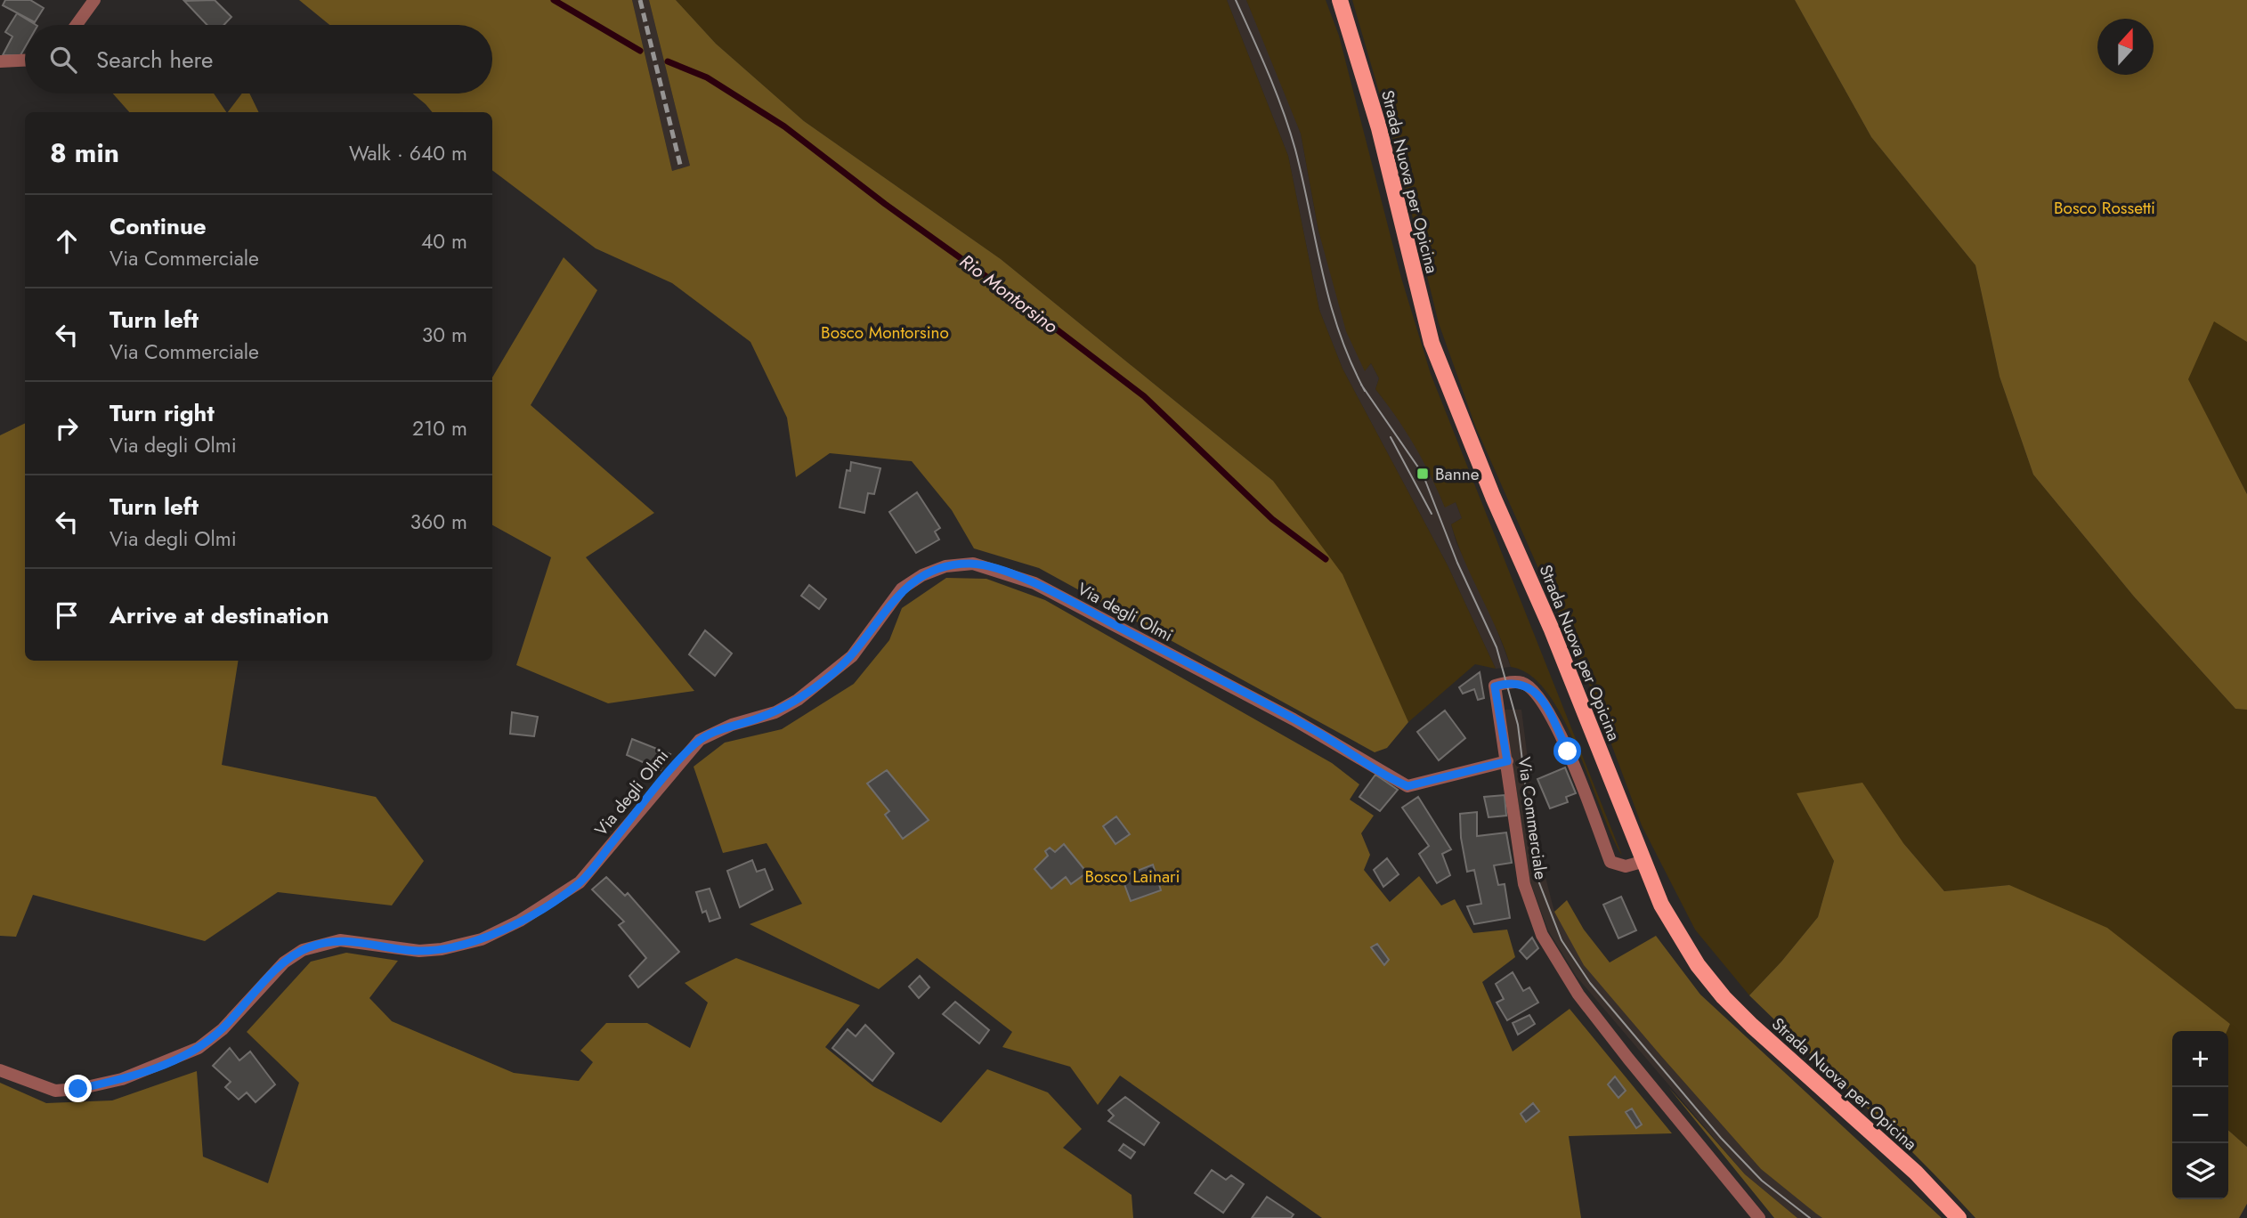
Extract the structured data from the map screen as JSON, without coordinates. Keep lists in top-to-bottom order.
{
  "streets": {
    "main road": ["Strada Nuova per Opicina"],
    "street": ["Via degli Olmi", "Via Commerciale"]
  },
  "crossings": [
    ["Strada Nuova per Opicina", "Via Commerciale"],
    ["Via degli Olmi", "Via Commerciale"]
  ],
  "water": ["Rio Montorsino"],
  "parks": ["Bosco Rossetti", "Bosco Montorsino", "Bosco Lainari"],
  "places": {
    "transit": ["Banne"]
  },
  "north": "top",
  "page": {
    "search": "Search here",
    "heading": ["8 min", "Walk · 640 m"],
    "list": [
      ["Continue", "Via Commerciale", "40 m"],
      ["Turn left", "Via Commerciale", "30 m"],
      ["Turn right", "Via degli Olmi", "210 m"],
      ["Turn left", "Via degli Olmi", "360 m"],
      "Arrive at destination"
    ],
    "map_buttons": ["+", "−"]
  }
}
